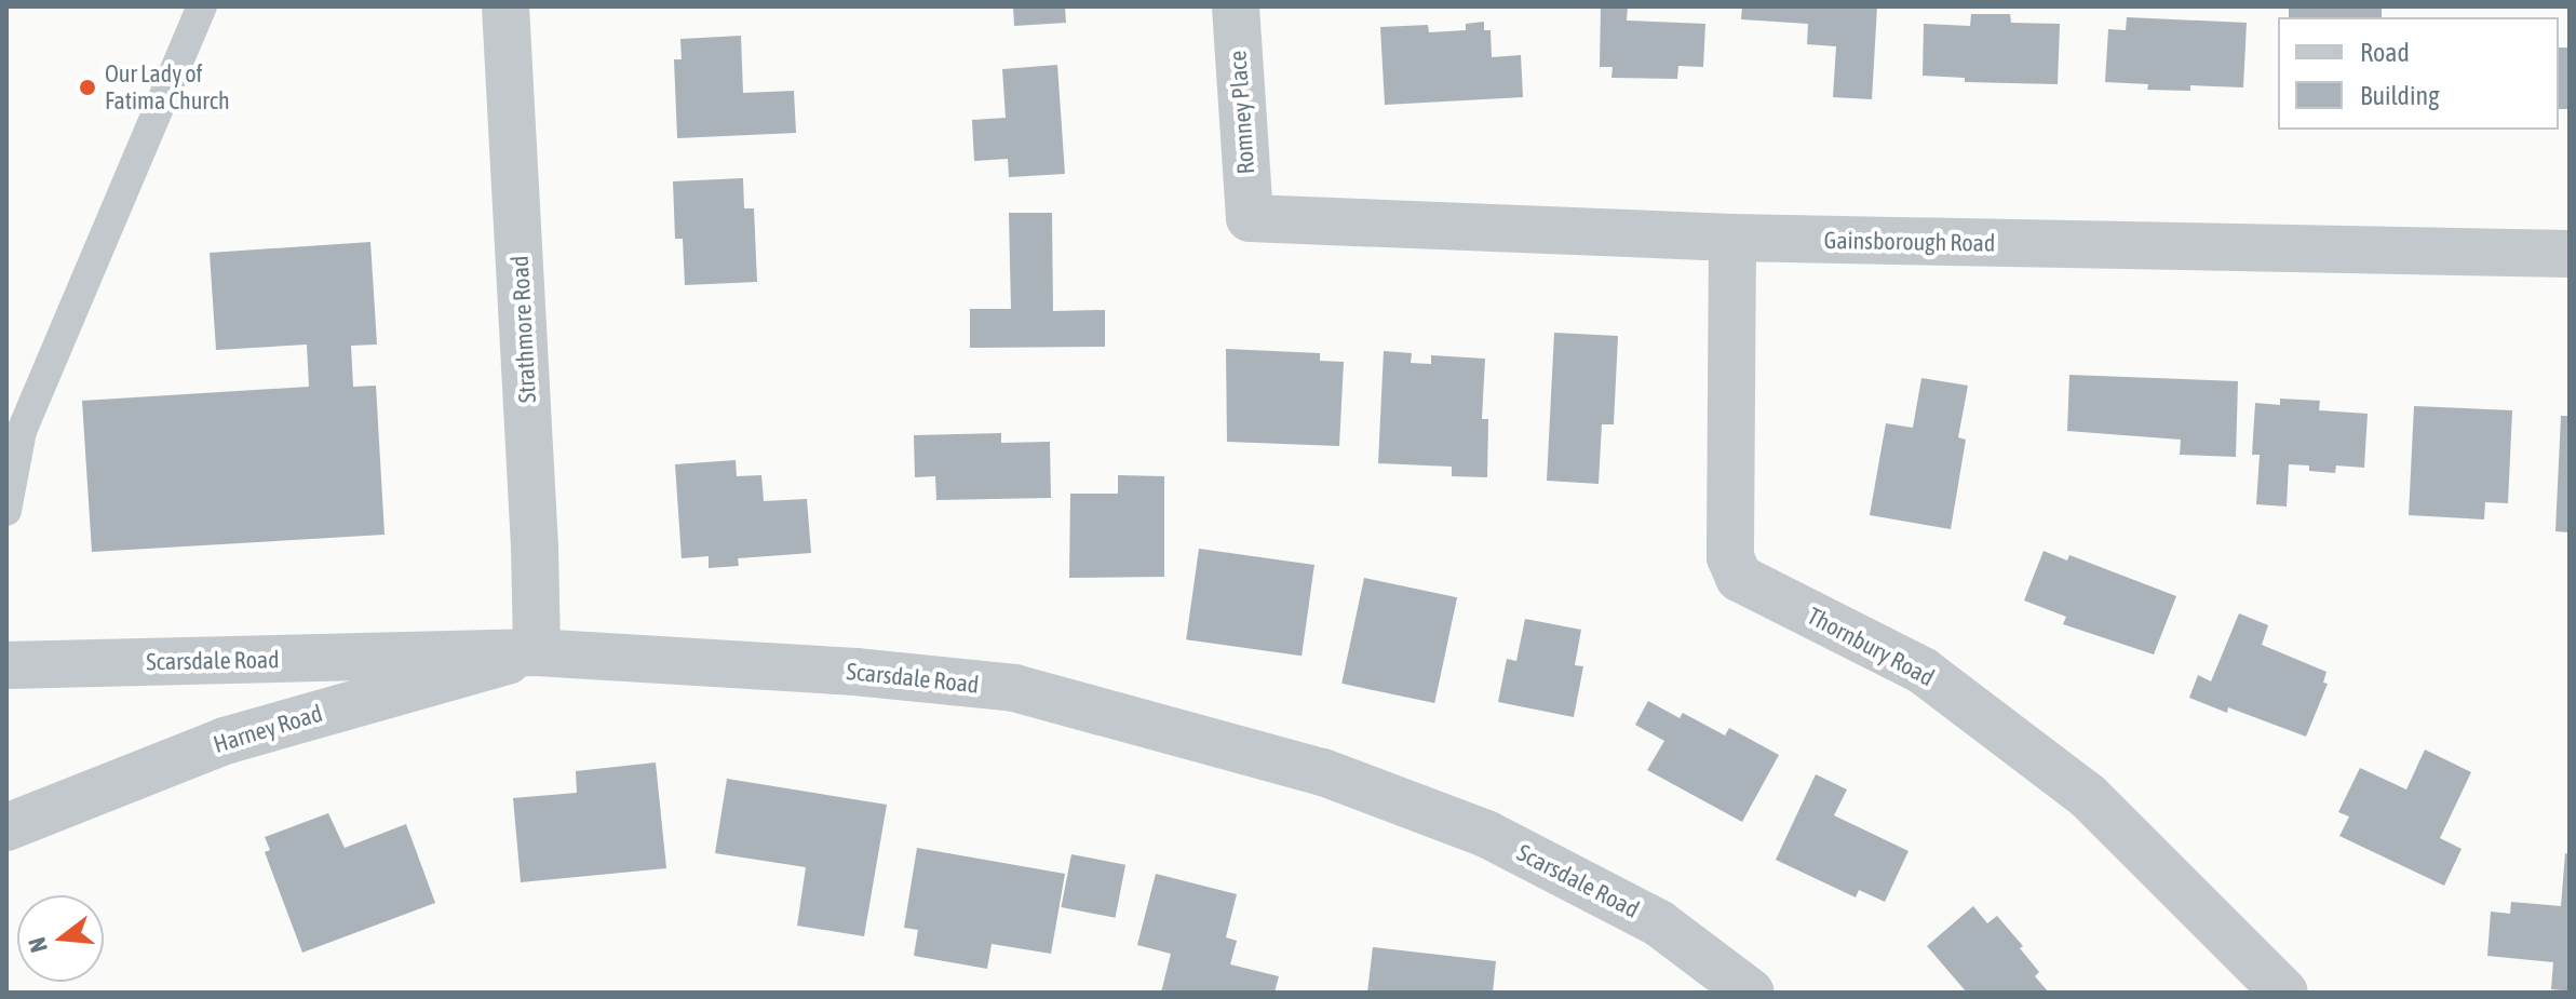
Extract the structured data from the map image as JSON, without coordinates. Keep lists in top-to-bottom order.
{
  "streets": {
    "street": [
      "Romney Place",
      "Gainsborough Road",
      "Strathmore Road",
      "Thornbury Road",
      "Scarsdale Road",
      "Harney Road"
    ]
  },
  "crossings": [
    ["Romney Place", "Gainsborough Road"],
    ["Gainsborough Road", "Thornbury Road"],
    ["Strathmore Road", "Scarsdale Road"],
    ["Strathmore Road", "Harney Road"],
    ["Scarsdale Road", "Harney Road"]
  ],
  "places": ["Our Lady of Fatima Church"],
  "legend": ["Road", "Building"],
  "north": "left"
}
